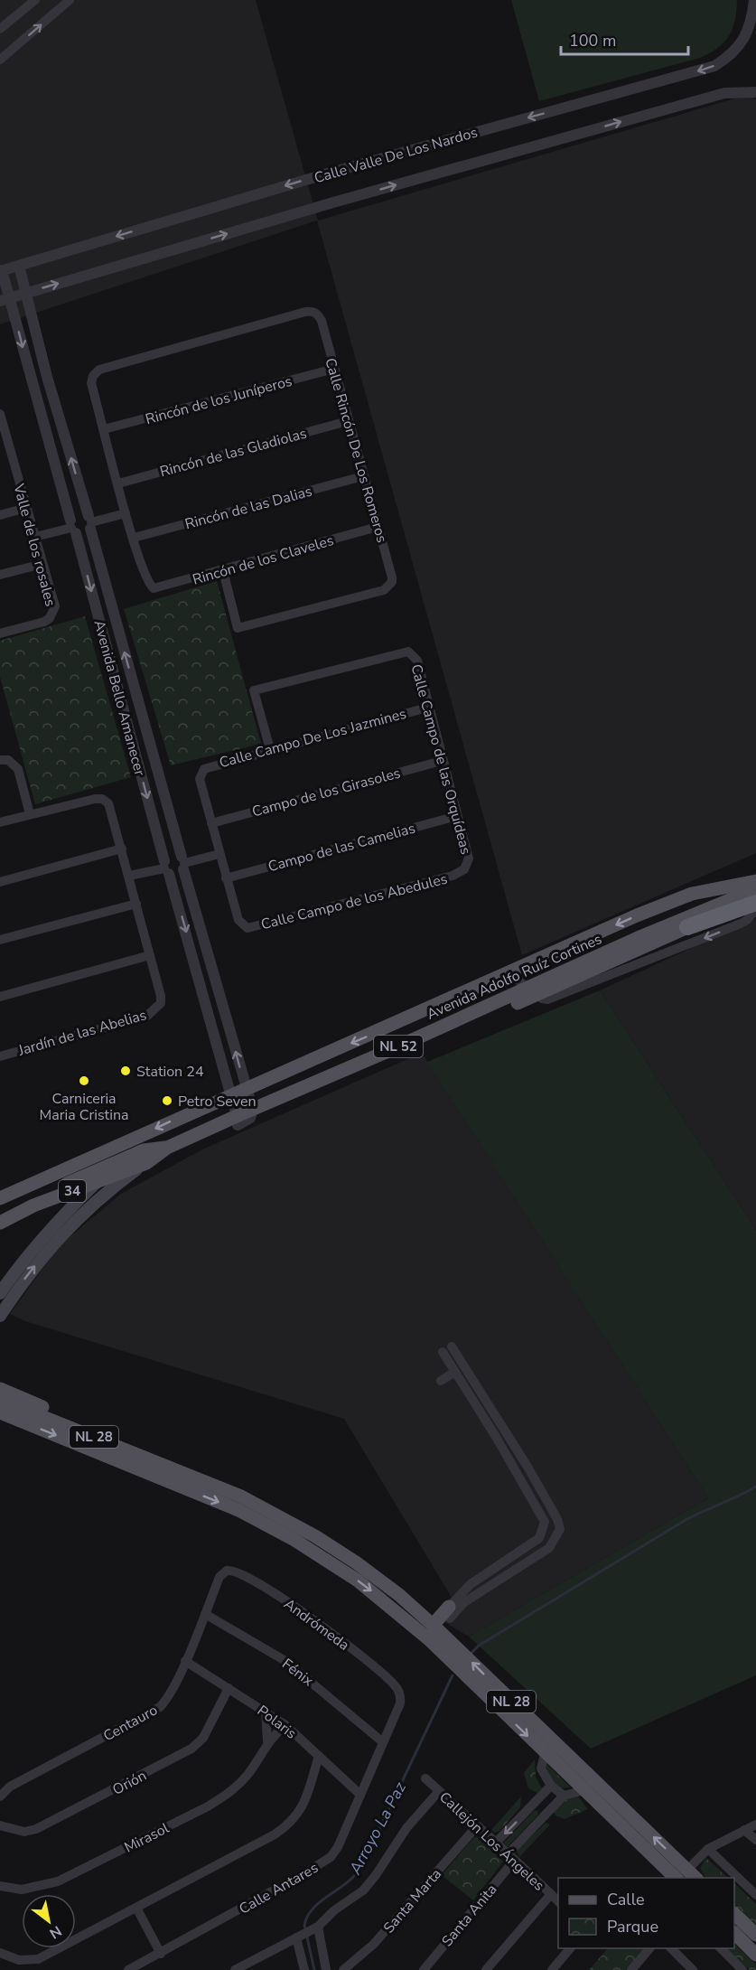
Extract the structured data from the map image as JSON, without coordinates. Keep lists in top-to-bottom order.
{
  "streets": {
    "main road": [
      "Avenida Adolfo Ruíz Cortines",
      "NL 52",
      "34",
      "NL 28"
    ],
    "street": [
      "Calle Valle De Los Nardos",
      "Rincón de los Juníperos",
      "Calle Rincón De Los Romeros",
      "Rincón de las Gladiolas",
      "Rincón de las Dalias",
      "Valle de los rosales",
      "Rincón de los Claveles",
      "Avenida Bello Amanecer",
      "Calle Campo De Los Jazmines",
      "Calle Campo de las Orquídeas",
      "Campo de los Girasoles",
      "Campo de las Camelias",
      "Calle Campo de los Abedules",
      "Jardín de las Abelias",
      "Andrómeda",
      "Fénix",
      "Polaris",
      "Centauro",
      "Orión",
      "Mirasol",
      "Callejón Los Ángeles",
      "Calle Antares",
      "Santa Marta",
      "Santa Anita"
    ]
  },
  "crossings": [
    ["Calle Valle De Los Nardos", "Avenida Bello Amanecer"],
    ["Rincón de los Juníperos", "Calle Rincón De Los Romeros"],
    ["Calle Rincón De Los Romeros", "Rincón de las Gladiolas"],
    ["Calle Rincón De Los Romeros", "Rincón de las Dalias"],
    ["Calle Rincón De Los Romeros", "Rincón de los Claveles"],
    ["Rincón de las Dalias", "Rincón de los Claveles"],
    ["Avenida Bello Amanecer", "Avenida Adolfo Ruíz Cortines"],
    ["Calle Campo De Los Jazmines", "Calle Campo de las Orquídeas"],
    ["Calle Campo De Los Jazmines", "Campo de los Girasoles"],
    ["Calle Campo de las Orquídeas", "Campo de los Girasoles"],
    ["Calle Campo de las Orquídeas", "Campo de las Camelias"],
    ["Calle Campo de las Orquídeas", "Calle Campo de los Abedules"],
    ["Campo de las Camelias", "Calle Campo de los Abedules"],
    ["Avenida Adolfo Ruíz Cortines", "NL 52"],
    ["Andrómeda", "Centauro"],
    ["Andrómeda", "Calle Antares"],
    ["Fénix", "Centauro"],
    ["Fénix", "Calle Antares"],
    ["Polaris", "Centauro"],
    ["Polaris", "Orión"],
    ["Polaris", "Mirasol"],
    ["Polaris", "Calle Antares"],
    ["Callejón Los Ángeles", "Santa Marta"],
    ["Callejón Los Ángeles", "Santa Anita"]
  ],
  "water": ["Arroyo La Paz"],
  "places": ["Station 24", "Carniceria Maria Cristina", "Petro Seven"],
  "legend": ["Calle", "Parque"],
  "scale_bar": "100 m",
  "north": "bottom right"
}
